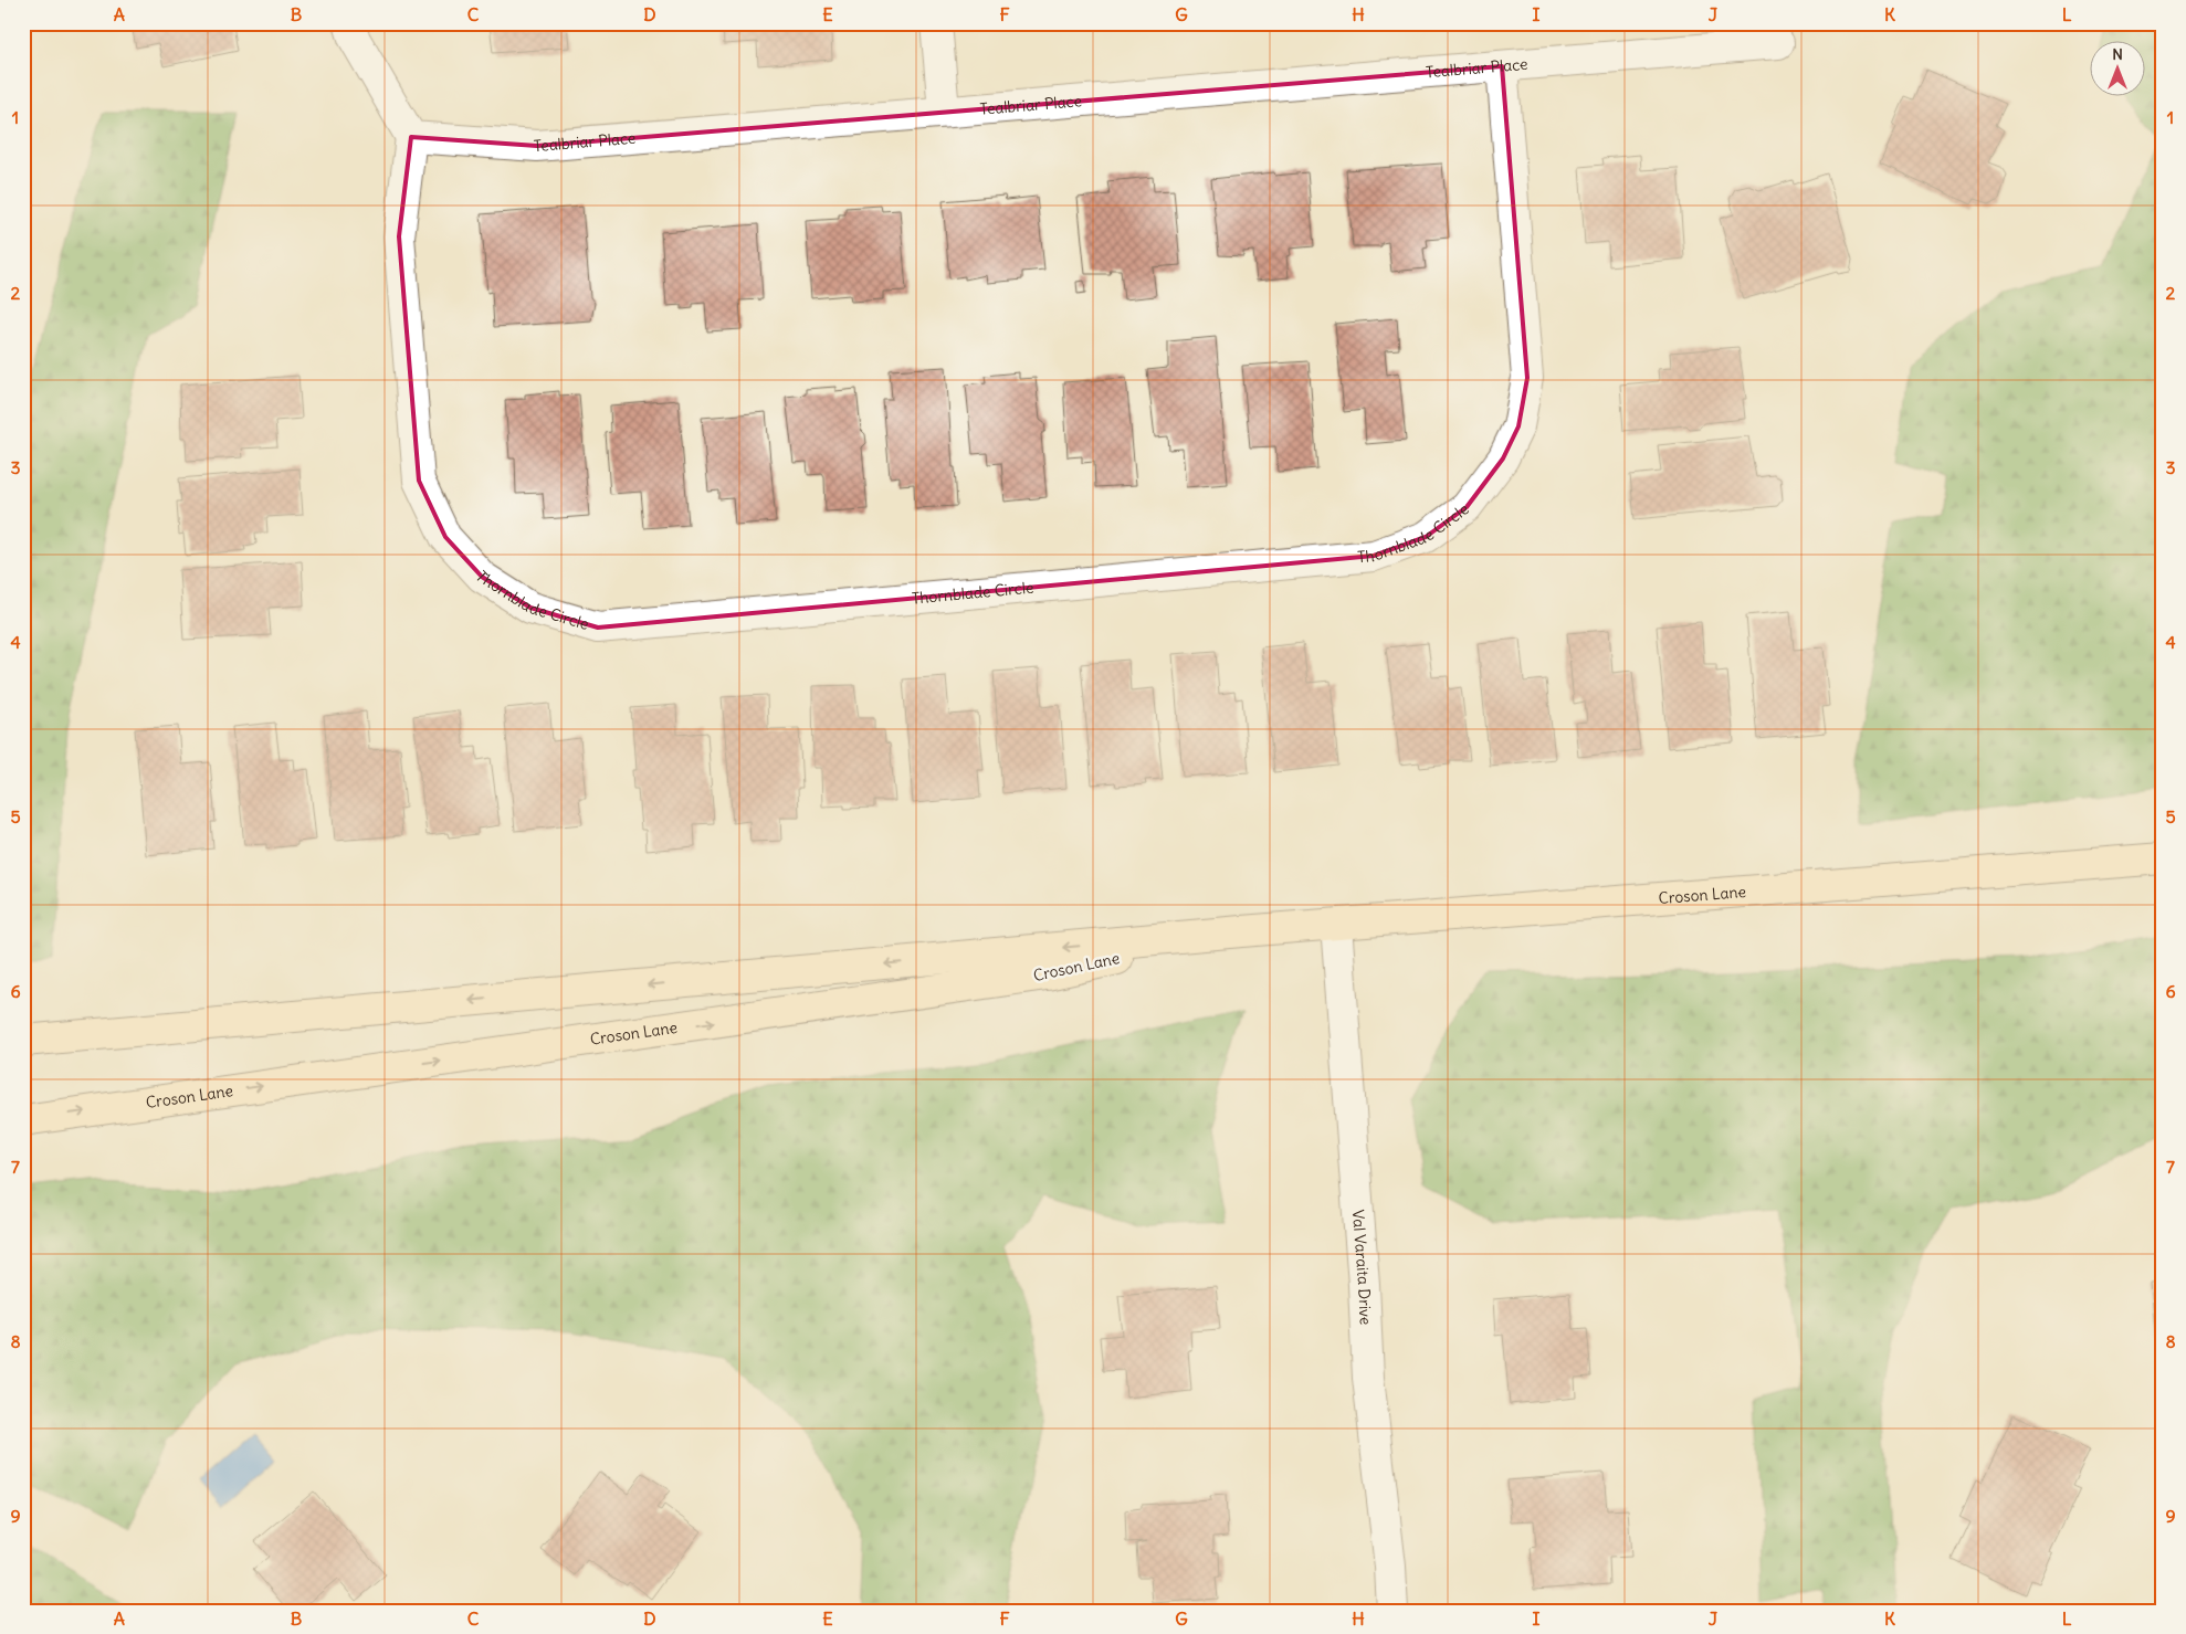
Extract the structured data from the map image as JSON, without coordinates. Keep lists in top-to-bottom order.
{
  "streets": {
    "main road": ["Croson Lane"],
    "street": ["Tealbriar Place", "Thornblade Circle", "Val Varaita Drive"]
  },
  "crossings": [
    ["Tealbriar Place", "Thornblade Circle"],
    ["Croson Lane", "Val Varaita Drive"]
  ],
  "north": "top",
  "grid": {
    "columns": [
      "A",
      "B",
      "C",
      "D",
      "E",
      "F",
      "G",
      "H",
      "I",
      "J",
      "K",
      "L"
    ],
    "rows": [
      "1",
      "2",
      "3",
      "4",
      "5",
      "6",
      "7",
      "8",
      "9"
    ]
  }
}
